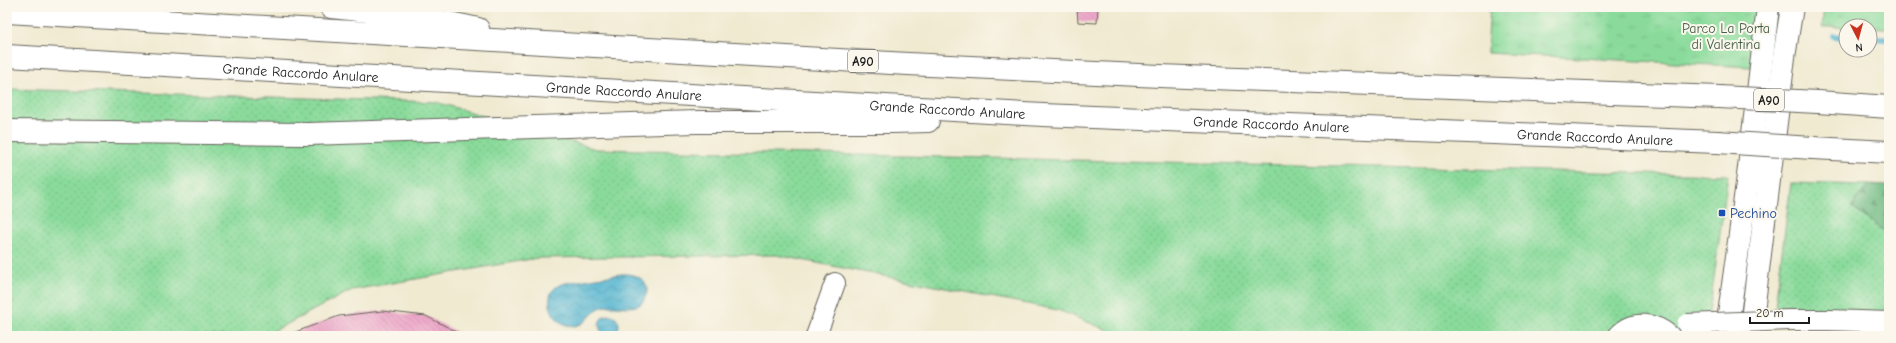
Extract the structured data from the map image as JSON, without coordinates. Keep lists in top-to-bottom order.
{
  "streets": {
    "main road": ["A90", "Grande Raccordo Anulare"]
  },
  "parks": ["Parco La Porta di Valentina"],
  "places": {
    "transit": ["Pechino"]
  },
  "scale_bar": "20 m",
  "north": "bottom"
}
